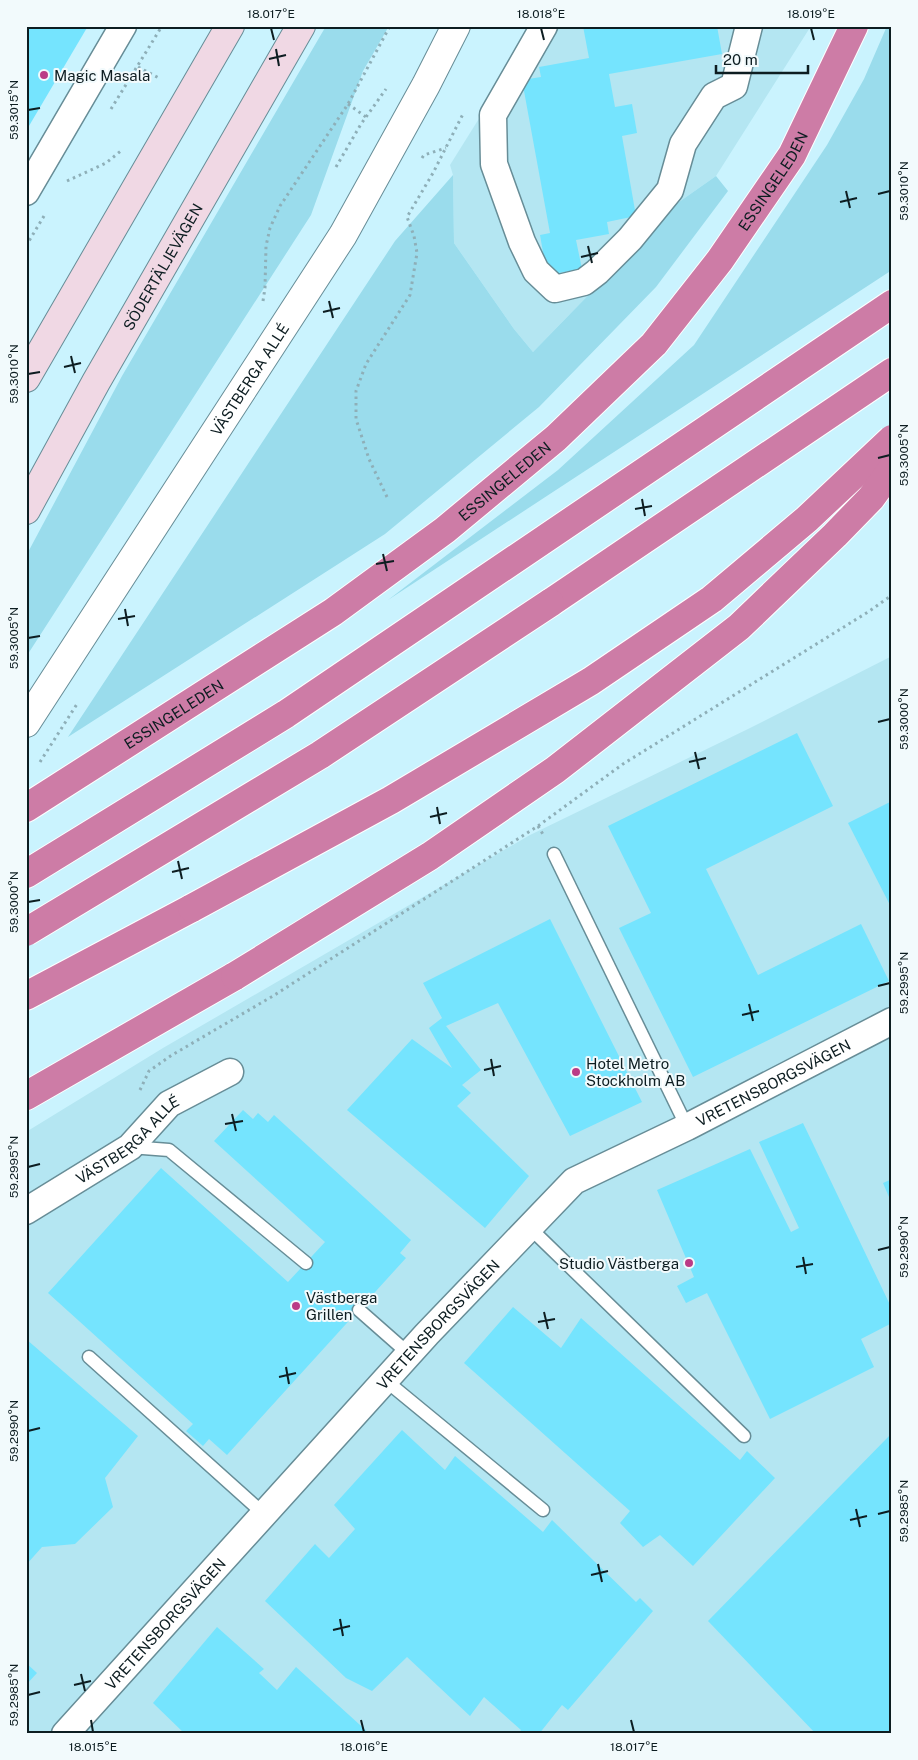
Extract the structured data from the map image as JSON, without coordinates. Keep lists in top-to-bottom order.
{
  "streets": {
    "highway": ["ESSINGELEDEN"],
    "main road": ["SÖDERTÄLJEVÄGEN"],
    "street": ["VÄSTBERGA ALLÉ", "VRETENSBORGSVÄGEN"]
  },
  "places": [
    "Magic Masala",
    "Hotel Metro Stockholm AB",
    "Studio Västberga",
    "Västberga Grillen"
  ],
  "scale_bar": "20 m",
  "coordinates": [
    "18.017°E",
    "18.018°E",
    "18.019°E",
    "59.3015°N",
    "59.3010°N",
    "59.3005°N",
    "59.3000°N",
    "59.2995°N",
    "59.2990°N",
    "59.2985°N",
    "18.015°E",
    "18.016°E"
  ]
}
